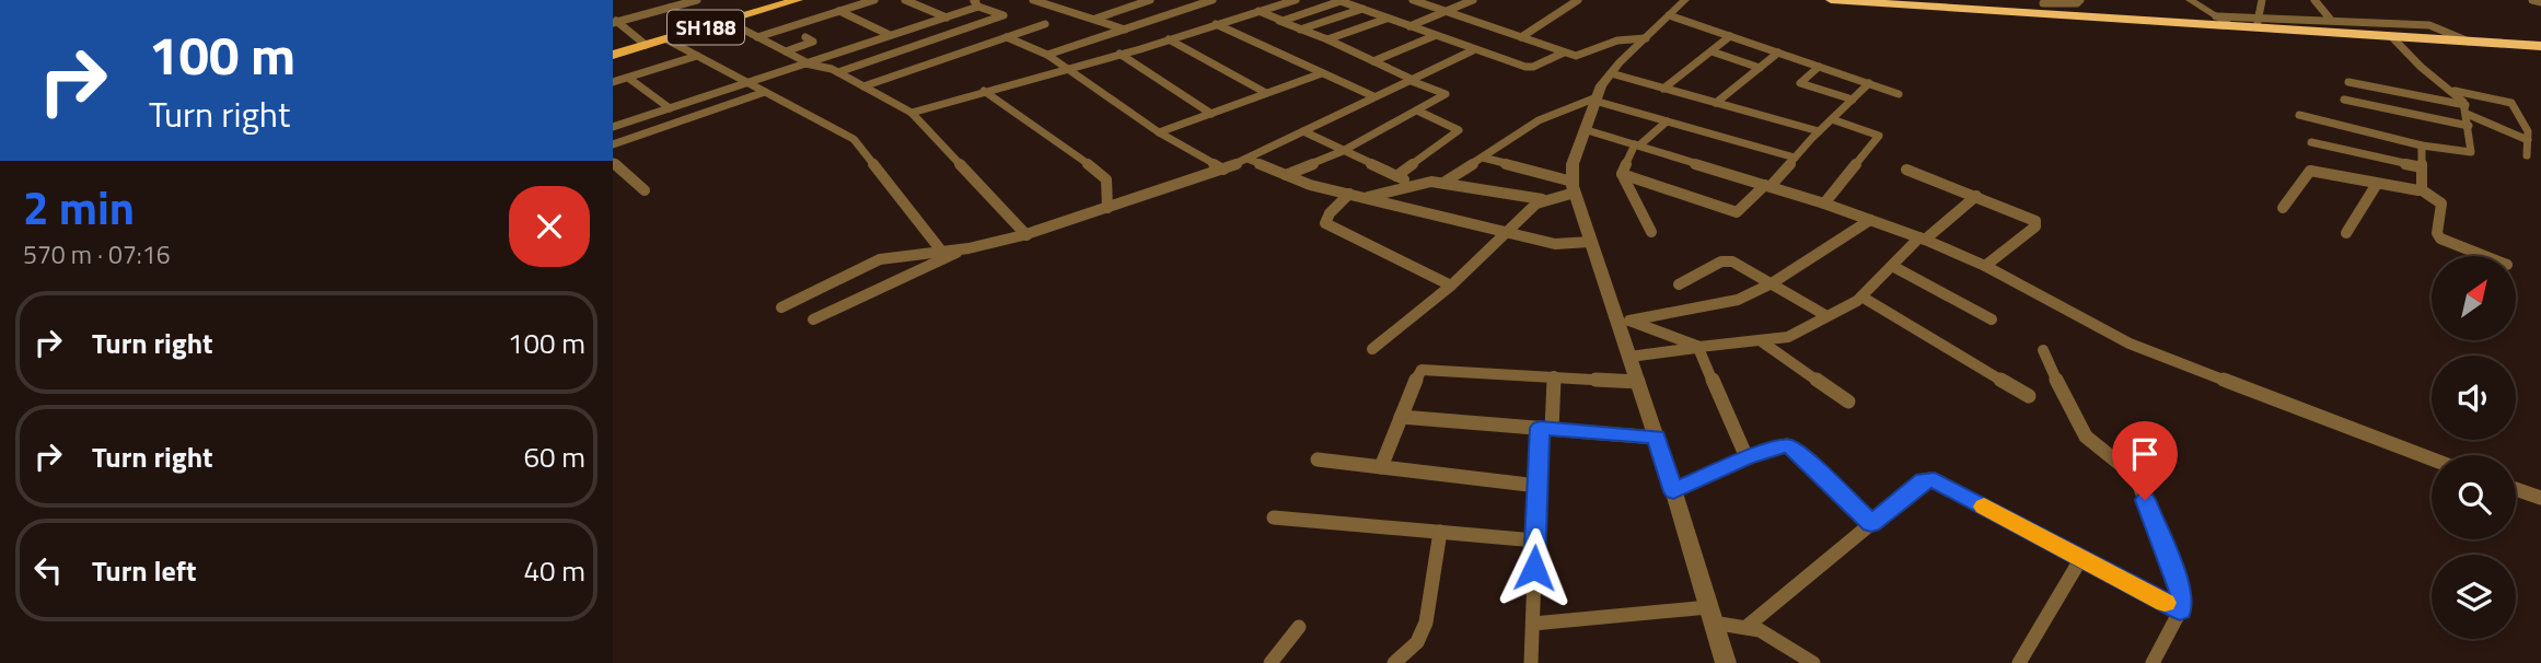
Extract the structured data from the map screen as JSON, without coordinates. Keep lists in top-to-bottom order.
{
  "streets": {
    "main road": ["SH188"]
  },
  "north": "top right",
  "page": {
    "turn": ["100 m", "Turn right"],
    "heading": ["2 min", "570 m · 07:16"],
    "list": [
      {
        "name": "Turn right",
        "value": "100 m"
      },
      {
        "name": "Turn right",
        "value": "60 m"
      },
      {
        "name": "Turn left",
        "value": "40 m"
      }
    ]
  }
}
